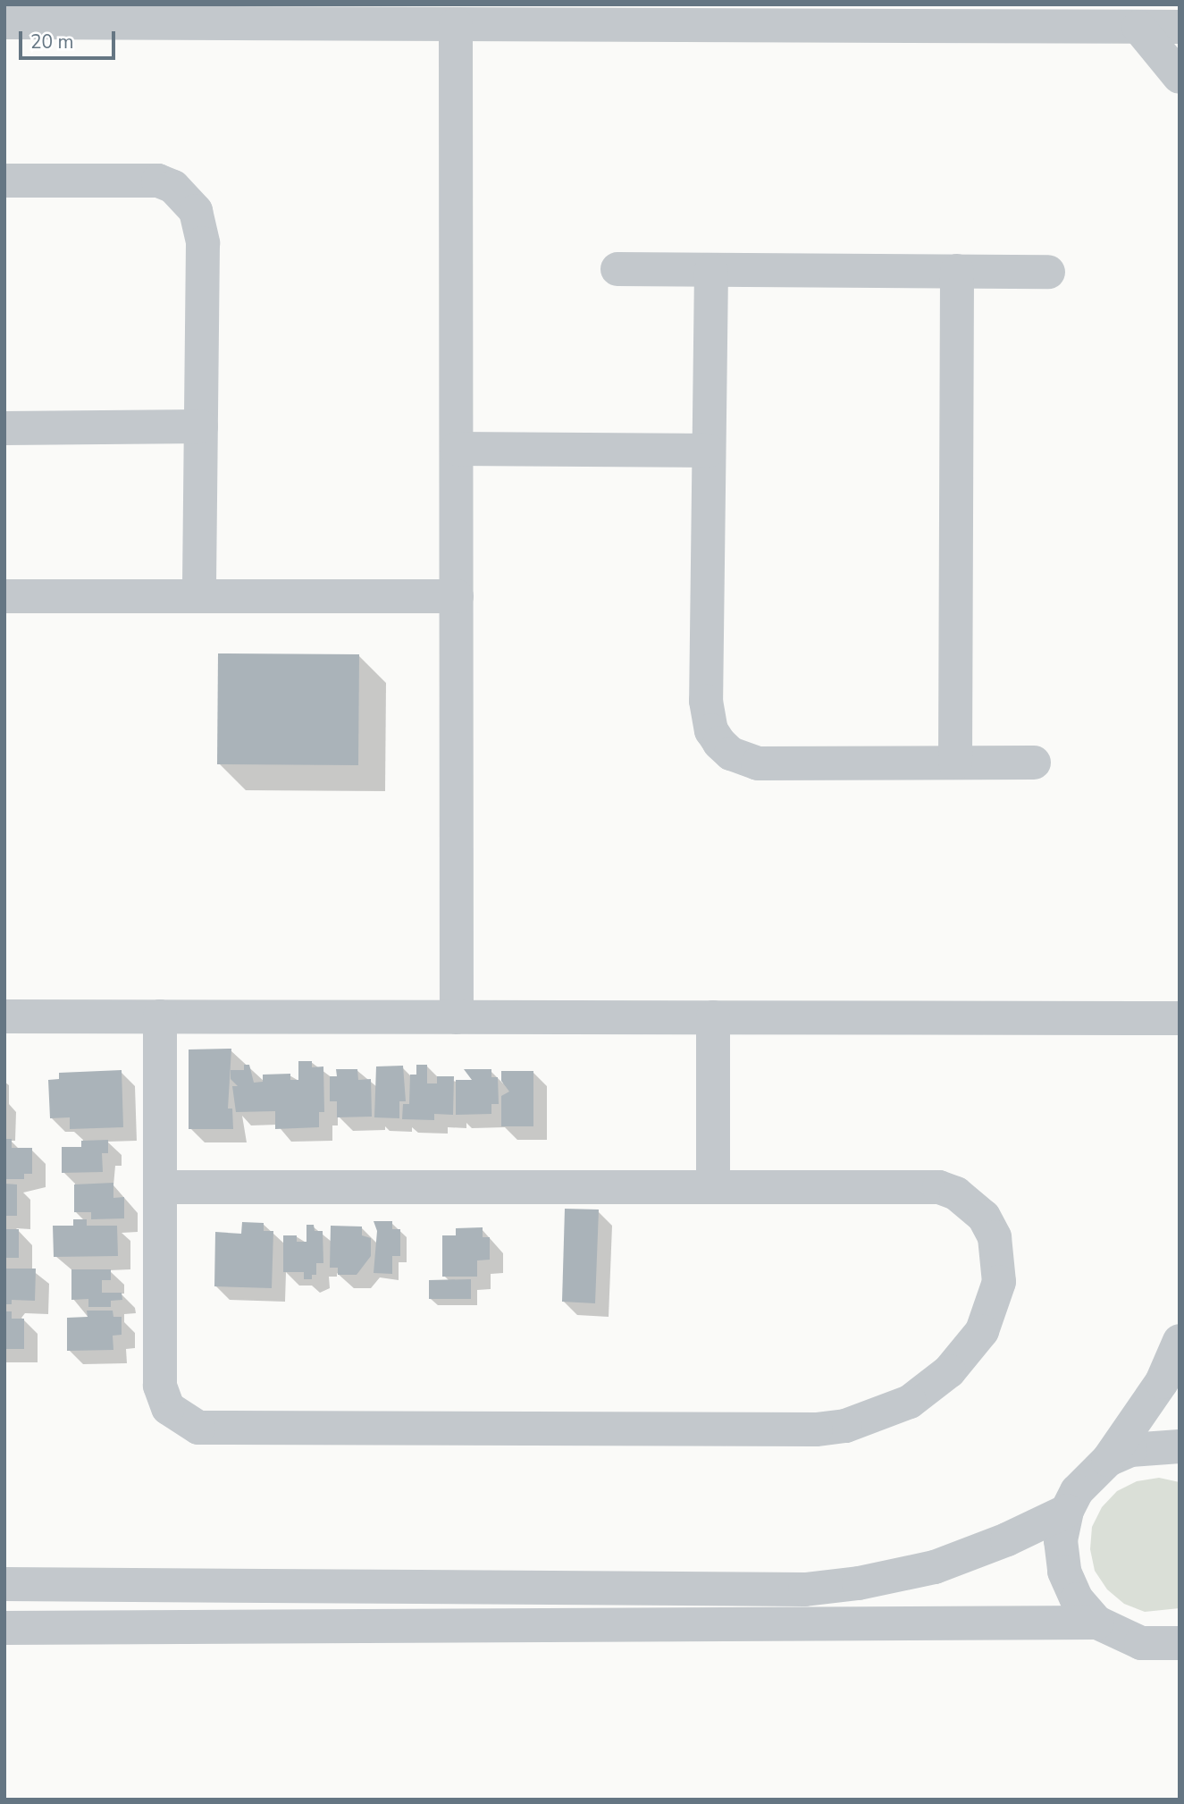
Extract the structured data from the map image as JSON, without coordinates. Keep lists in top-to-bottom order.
{
  "scale_bar": "20 m"
}
